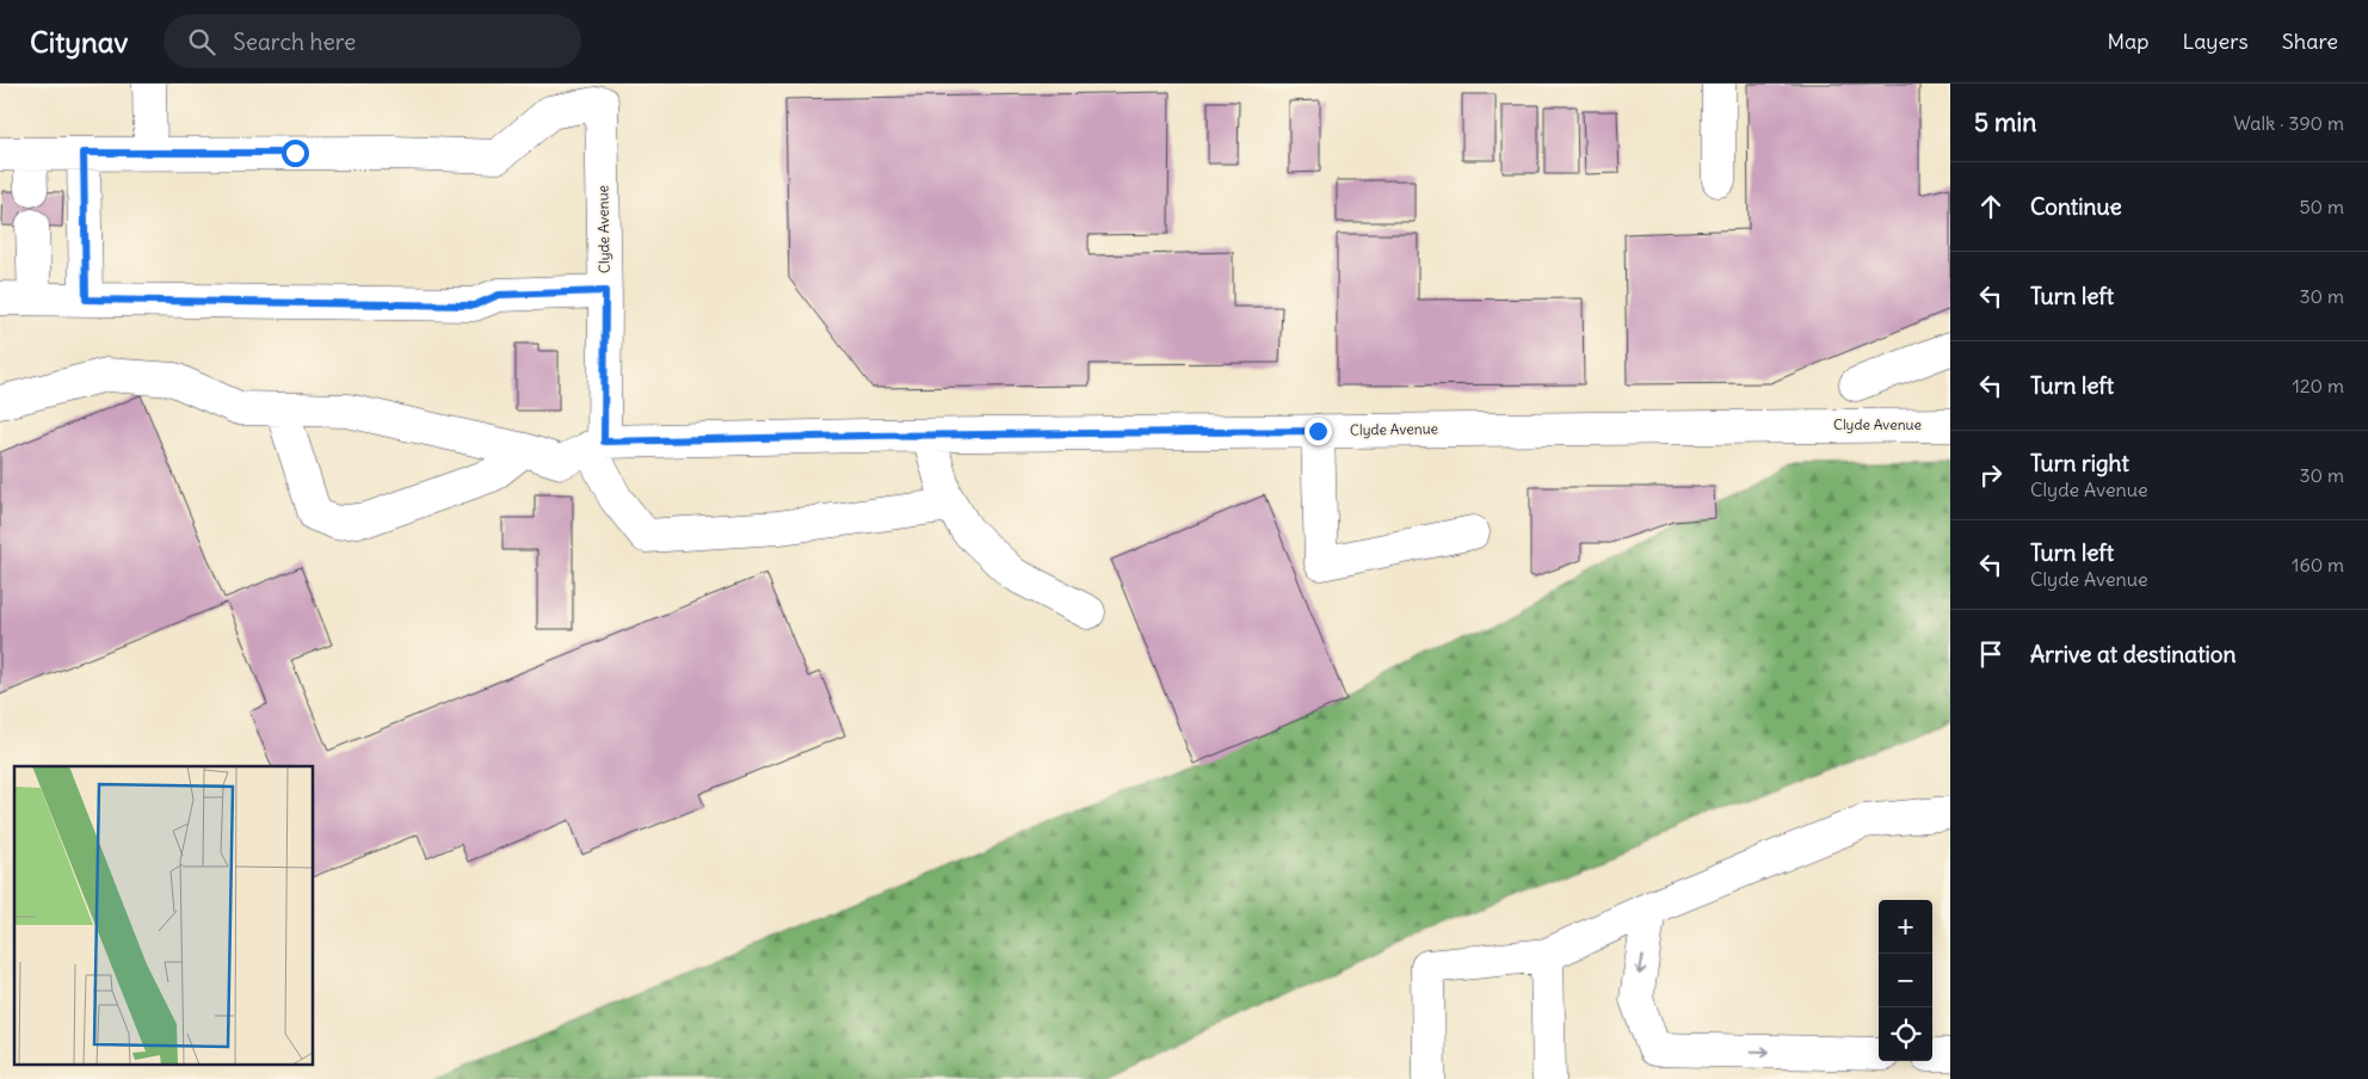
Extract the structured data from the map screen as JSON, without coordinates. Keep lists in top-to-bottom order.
{
  "streets": {
    "street": ["Clyde Avenue"]
  },
  "page": {
    "header": "Citynav",
    "search": "Search here",
    "nav": ["Map", "Layers", "Share"],
    "heading": ["5 min", "Walk · 390 m"],
    "list": [
      ["Continue", "50 m"],
      ["Turn left", "30 m"],
      ["Turn left", "120 m"],
      ["Turn right", "Clyde Avenue", "30 m"],
      ["Turn left", "Clyde Avenue", "160 m"],
      "Arrive at destination"
    ],
    "map_buttons": ["+", "−"]
  }
}
